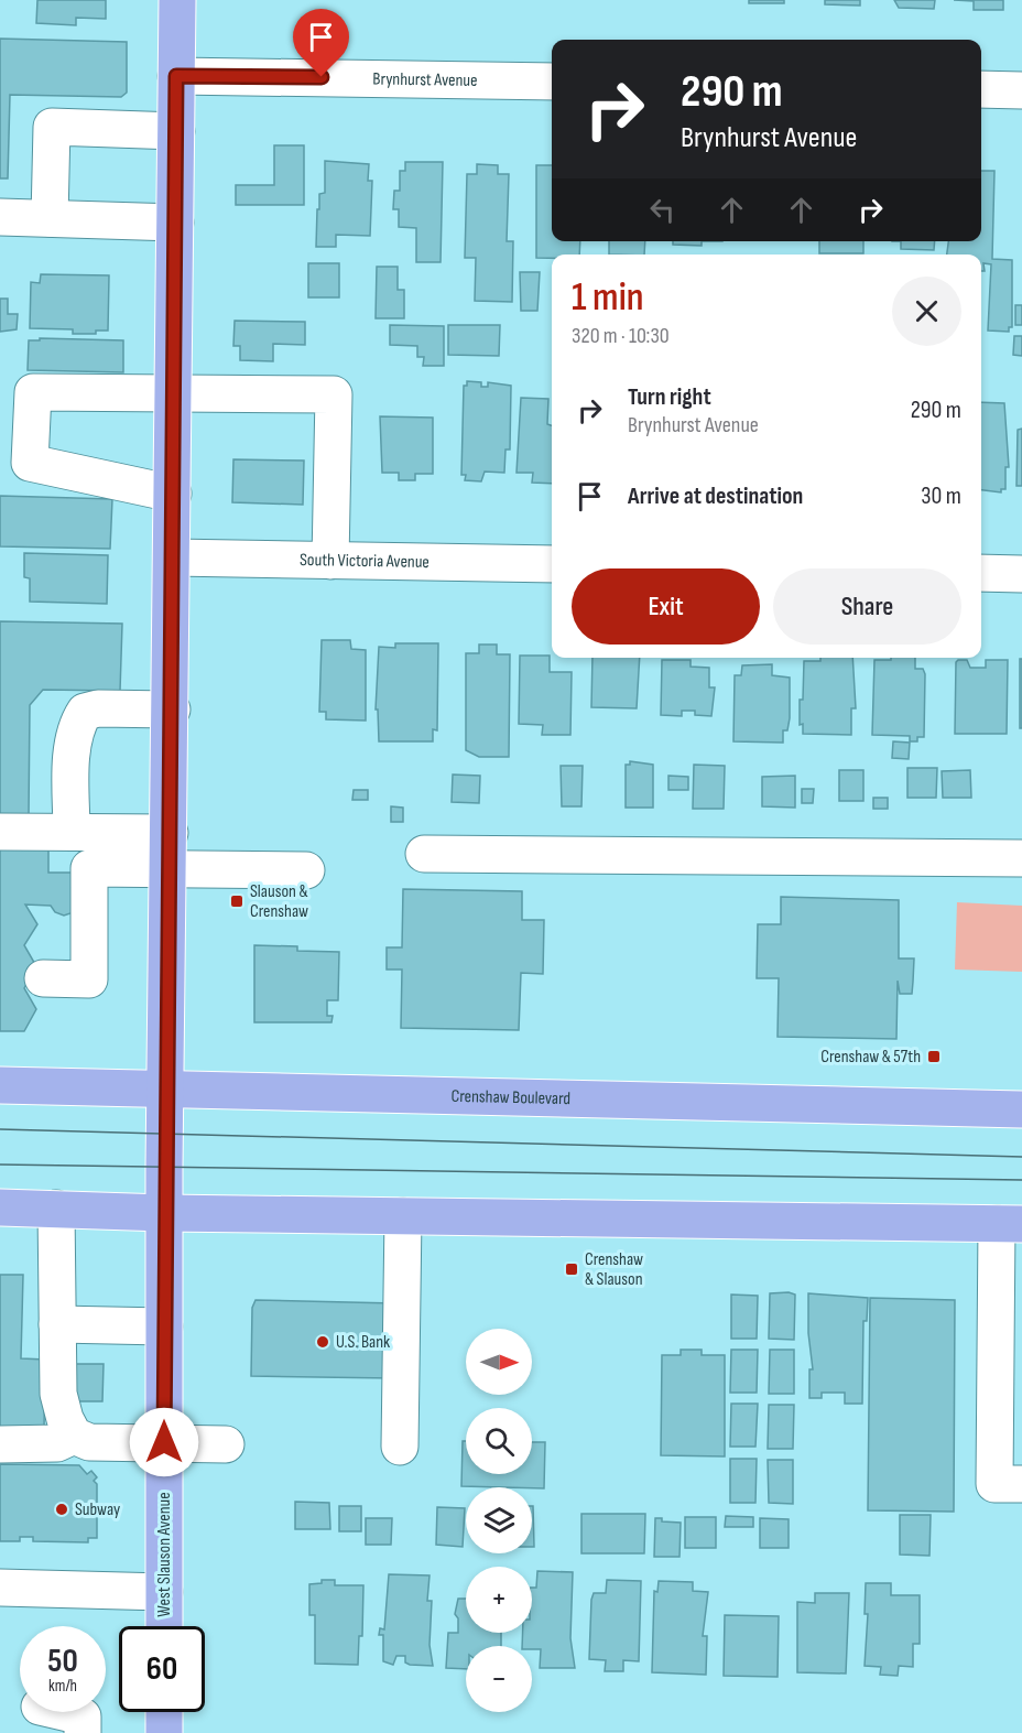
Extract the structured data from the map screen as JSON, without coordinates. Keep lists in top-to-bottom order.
{
  "streets": {
    "main road": ["Crenshaw Boulevard", "West Slauson Avenue"],
    "street": ["Brynhurst Avenue", "South Victoria Avenue"]
  },
  "crossings": [
    ["Brynhurst Avenue", "West Slauson Avenue"],
    ["South Victoria Avenue", "West Slauson Avenue"],
    ["Crenshaw Boulevard", "West Slauson Avenue"]
  ],
  "places": {
    "transit": ["Slauson & Crenshaw", "Crenshaw & 57th", "Crenshaw & Slauson"],
    "other": ["U.S. Bank", "Subway"]
  },
  "north": "right",
  "page": {
    "turn": ["290 m", "Brynhurst Avenue"],
    "heading": ["1 min", "320 m · 10:30"],
    "list": [
      {
        "name": "Turn right",
        "note": "Brynhurst Avenue",
        "value": "290 m"
      },
      {
        "name": "Arrive at destination",
        "value": "30 m"
      }
    ],
    "buttons": ["Exit", "Share"],
    "map_buttons": ["+", "−"],
    "speed": "50 km/h",
    "limit": "60"
  }
}
